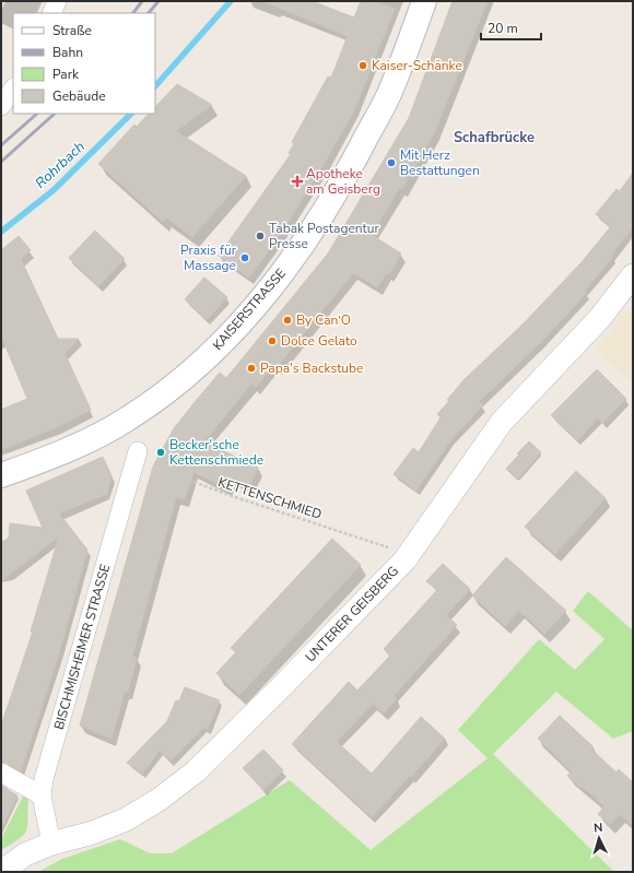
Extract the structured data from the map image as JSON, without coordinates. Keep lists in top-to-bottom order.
{
  "streets": {
    "main road": ["KAISERSTRASSE"],
    "street": ["UNTERER GEISBERG", "BISCHMISHEIMER STRASSE"],
    "path": ["KETTENSCHMIED"]
  },
  "crossings": [
    ["UNTERER GEISBERG", "BISCHMISHEIMER STRASSE"]
  ],
  "districts": ["Schafbrücke"],
  "water": ["Rohrbach"],
  "places": {
    "other": [
      "Kaiser-Schänke",
      "Mit Herz Bestattungen",
      "Tabak Postagentur Presse",
      "Praxis für Massage",
      "By Can‘O",
      "Dolce Gelato",
      "Papa's Backstube",
      "Becker'sche Kettenschmiede"
    ],
    "health": ["Apotheke am Geisberg"]
  },
  "legend": [
    "Straße",
    "Bahn",
    "Park",
    "Gebäude"
  ],
  "scale_bar": "20 m",
  "north": "top"
}
